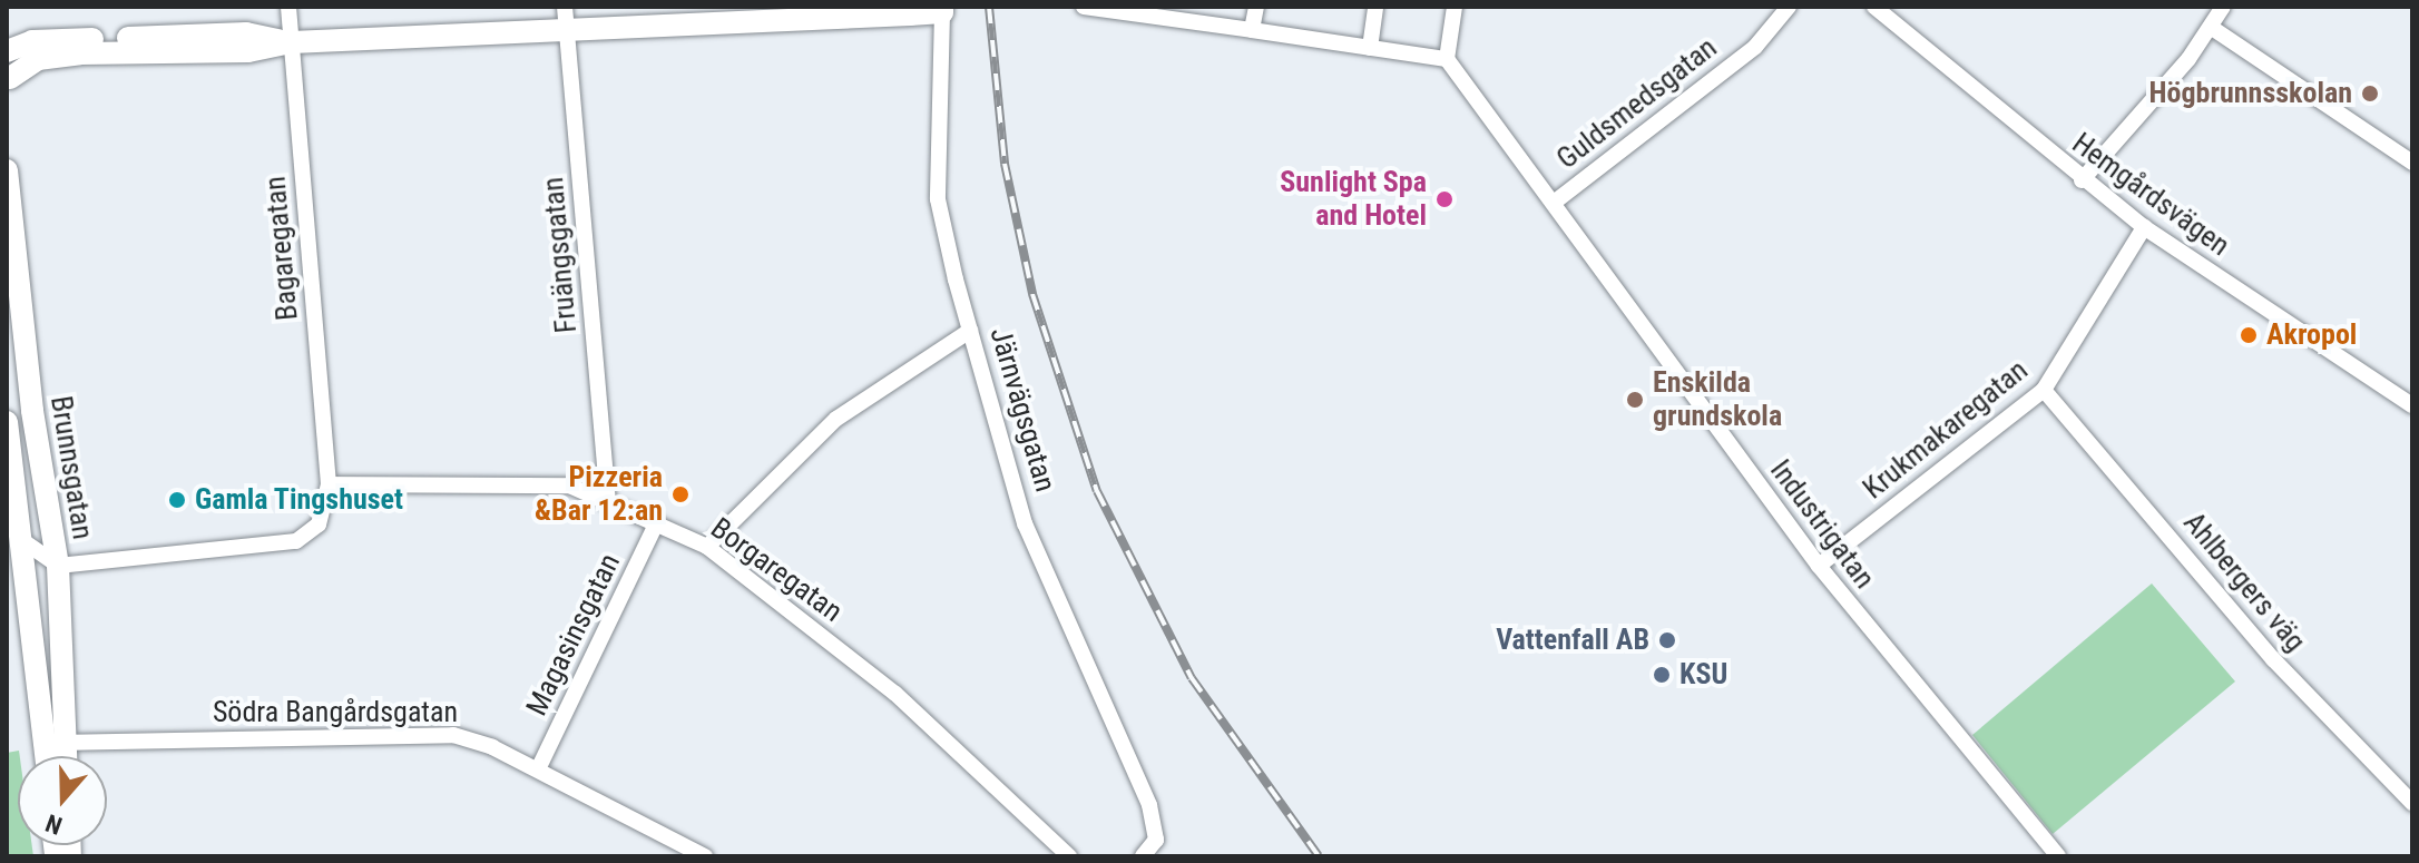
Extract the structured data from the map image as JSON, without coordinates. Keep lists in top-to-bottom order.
{
  "streets": {
    "main road": ["Brunnsgatan"],
    "street": [
      "Guldsmedsgatan",
      "Hemgårdsvägen",
      "Bagaregatan",
      "Fruängsgatan",
      "Järnvägsgatan",
      "Krukmakaregatan",
      "Industrigatan",
      "Borgaregatan",
      "Ahlbergers väg",
      "Magasinsgatan",
      "Södra Bangårdsgatan"
    ]
  },
  "crossings": [
    ["Guldsmedsgatan", "Industrigatan"],
    ["Hemgårdsvägen", "Krukmakaregatan"],
    ["Bagaregatan", "Borgaregatan"],
    ["Fruängsgatan", "Borgaregatan"],
    ["Krukmakaregatan", "Industrigatan"],
    ["Krukmakaregatan", "Ahlbergers väg"],
    ["Brunnsgatan", "Södra Bangårdsgatan"],
    ["Borgaregatan", "Magasinsgatan"],
    ["Magasinsgatan", "Södra Bangårdsgatan"]
  ],
  "places": [
    "Högbrunnsskolan",
    "Sunlight Spa and Hotel",
    "Akropol",
    "Enskilda grundskola",
    "Pizzeria &Bar 12:an",
    "Gamla Tingshuset",
    "Vattenfall AB",
    "KSU"
  ],
  "north": "bottom"
}
